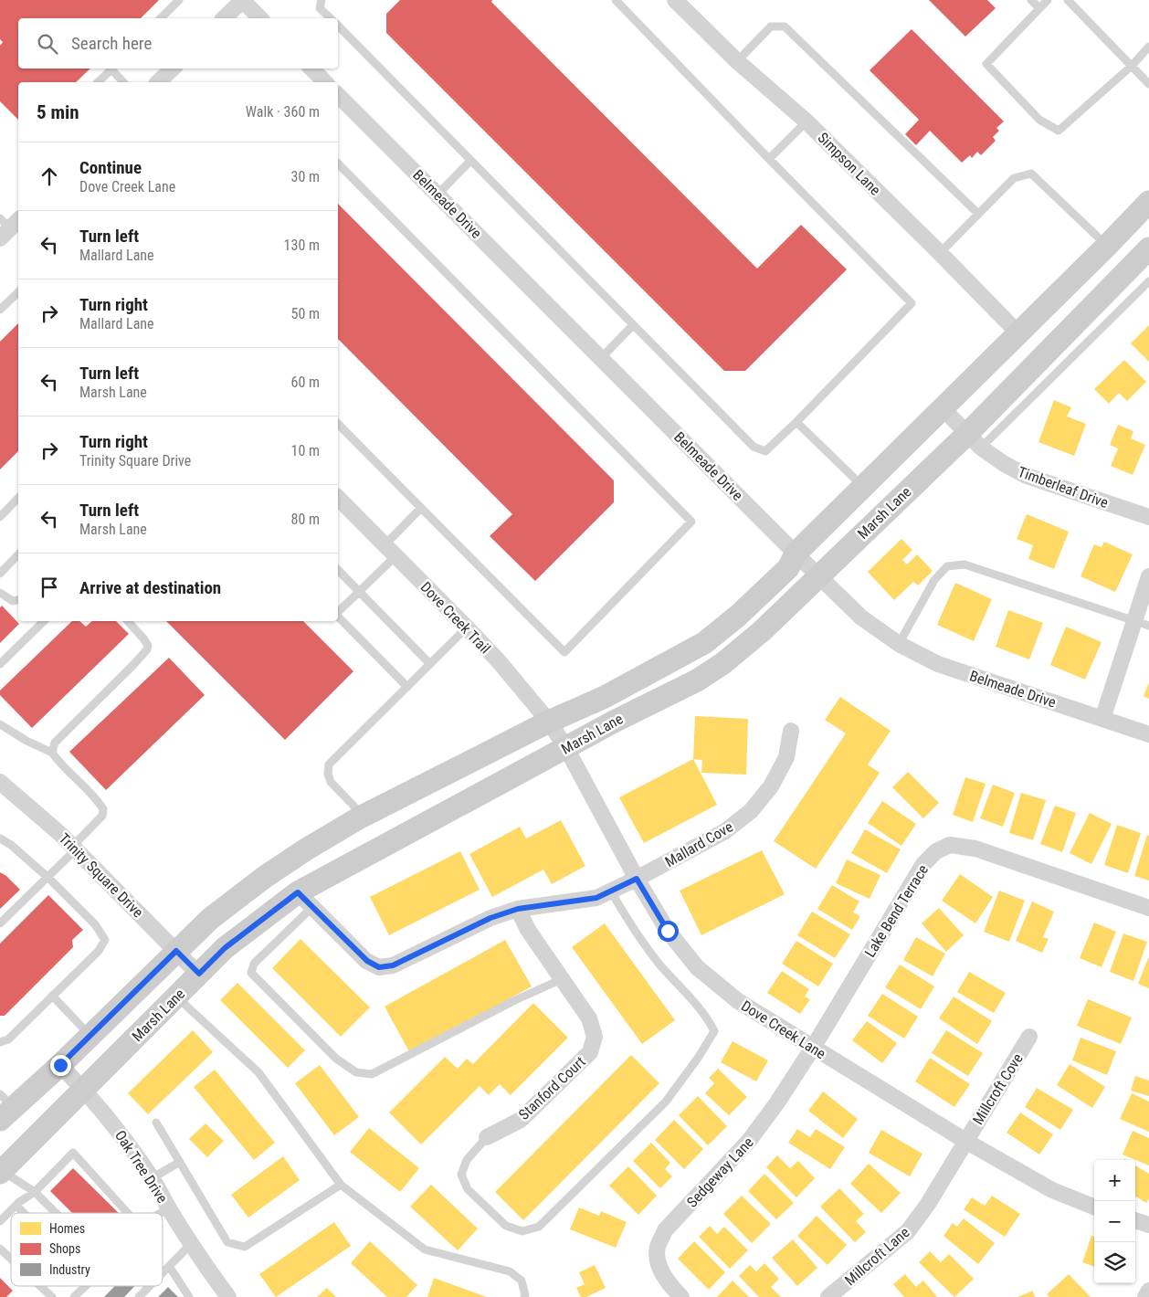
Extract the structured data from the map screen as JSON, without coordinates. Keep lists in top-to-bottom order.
{
  "streets": {
    "main road": ["Marsh Lane"],
    "street": [
      "Simpson Lane",
      "Belmeade Drive",
      "Timberleaf Drive",
      "Dove Creek Trail",
      "Mallard Cove",
      "Trinity Square Drive",
      "Lake Bend Terrace",
      "Dove Creek Lane",
      "Stanford Court",
      "Millcroft Cove",
      "Oak Tree Drive",
      "Sedgeway Lane",
      "Millcroft Lane"
    ]
  },
  "crossings": [
    ["Simpson Lane", "Marsh Lane"],
    ["Belmeade Drive", "Marsh Lane"],
    ["Timberleaf Drive", "Marsh Lane"],
    ["Marsh Lane", "Dove Creek Trail"],
    ["Marsh Lane", "Mallard Cove"],
    ["Marsh Lane", "Trinity Square Drive"],
    ["Marsh Lane", "Dove Creek Lane"],
    ["Marsh Lane", "Oak Tree Drive"],
    ["Dove Creek Trail", "Dove Creek Lane"],
    ["Mallard Cove", "Dove Creek Lane"],
    ["Mallard Cove", "Stanford Court"],
    ["Lake Bend Terrace", "Dove Creek Lane"],
    ["Lake Bend Terrace", "Sedgeway Lane"],
    ["Dove Creek Lane", "Millcroft Cove"],
    ["Dove Creek Lane", "Sedgeway Lane"],
    ["Dove Creek Lane", "Millcroft Lane"],
    ["Millcroft Cove", "Millcroft Lane"]
  ],
  "legend": ["Homes", "Shops", "Industry"],
  "page": {
    "search": "Search here",
    "heading": ["5 min", "Walk · 360 m"],
    "list": [
      ["Continue", "Dove Creek Lane", "30 m"],
      ["Turn left", "Mallard Lane", "130 m"],
      ["Turn right", "Mallard Lane", "50 m"],
      ["Turn left", "Marsh Lane", "60 m"],
      ["Turn right", "Trinity Square Drive", "10 m"],
      ["Turn left", "Marsh Lane", "80 m"],
      "Arrive at destination"
    ],
    "map_buttons": ["+", "−"]
  }
}
